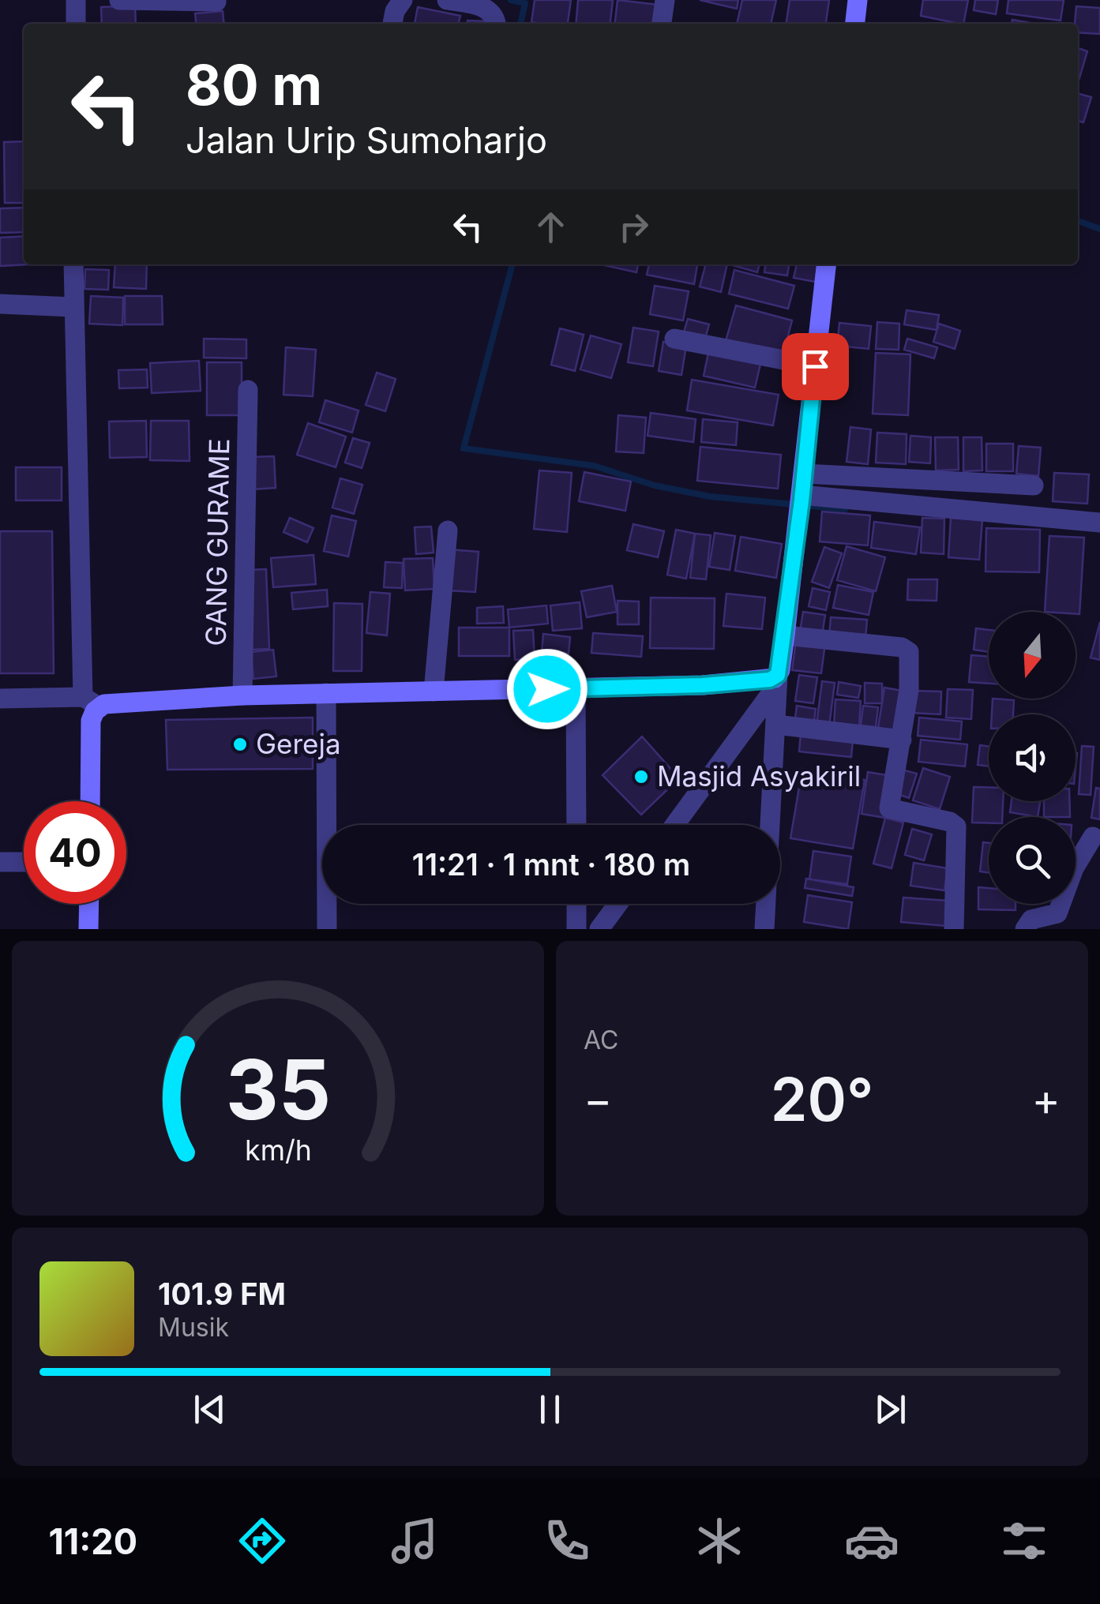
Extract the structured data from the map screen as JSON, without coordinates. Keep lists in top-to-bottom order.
{
  "streets": {
    "street": ["GANG GURAME"]
  },
  "places": ["Gereja", "Masjid Asyakiril"],
  "north": "bottom",
  "page": {
    "turn": ["80 m", "Jalan Urip Sumoharjo"],
    "limit": "40",
    "trip": "11:21 · 1 mnt · 180 m",
    "tile": "AC",
    "heat": ["−", "20°", "+"],
    "song": ["101.9 FM", "Musik"],
    "tabs": "11:20",
    "gauge": ["35", "km/h"]
  }
}
